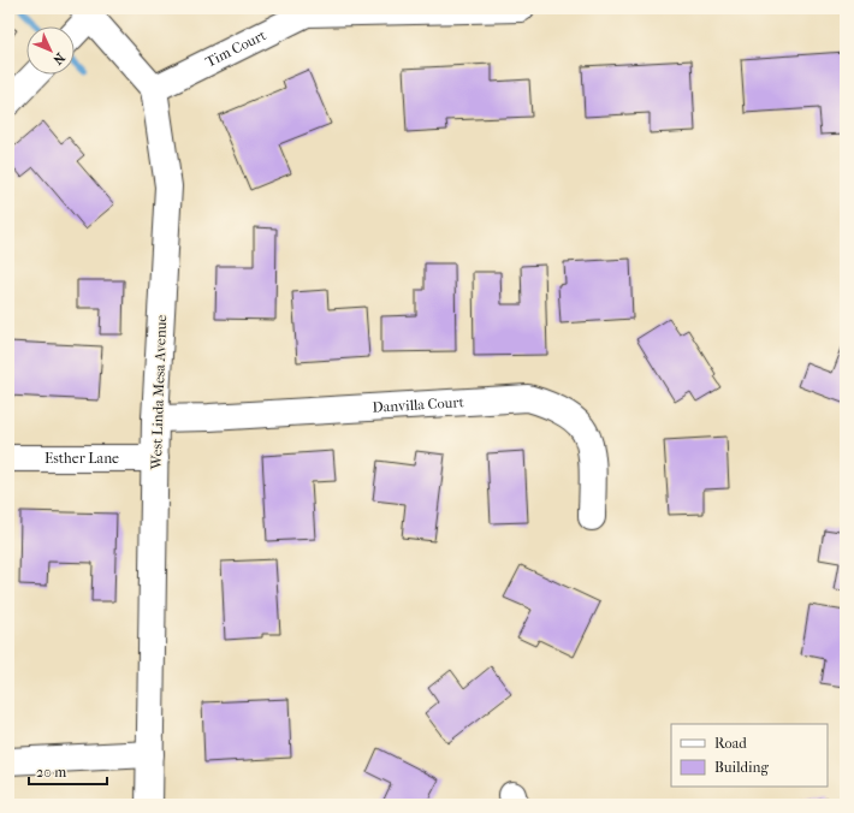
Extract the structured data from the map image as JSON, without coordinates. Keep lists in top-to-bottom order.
{
  "streets": {
    "street": [
      "Tim Court",
      "West Linda Mesa Avenue",
      "Danvilla Court",
      "Esther Lane"
    ]
  },
  "crossings": [
    ["Tim Court", "West Linda Mesa Avenue"],
    ["West Linda Mesa Avenue", "Danvilla Court"],
    ["West Linda Mesa Avenue", "Esther Lane"]
  ],
  "legend": ["Road", "Building"],
  "scale_bar": "20 m",
  "north": "bottom right"
}
